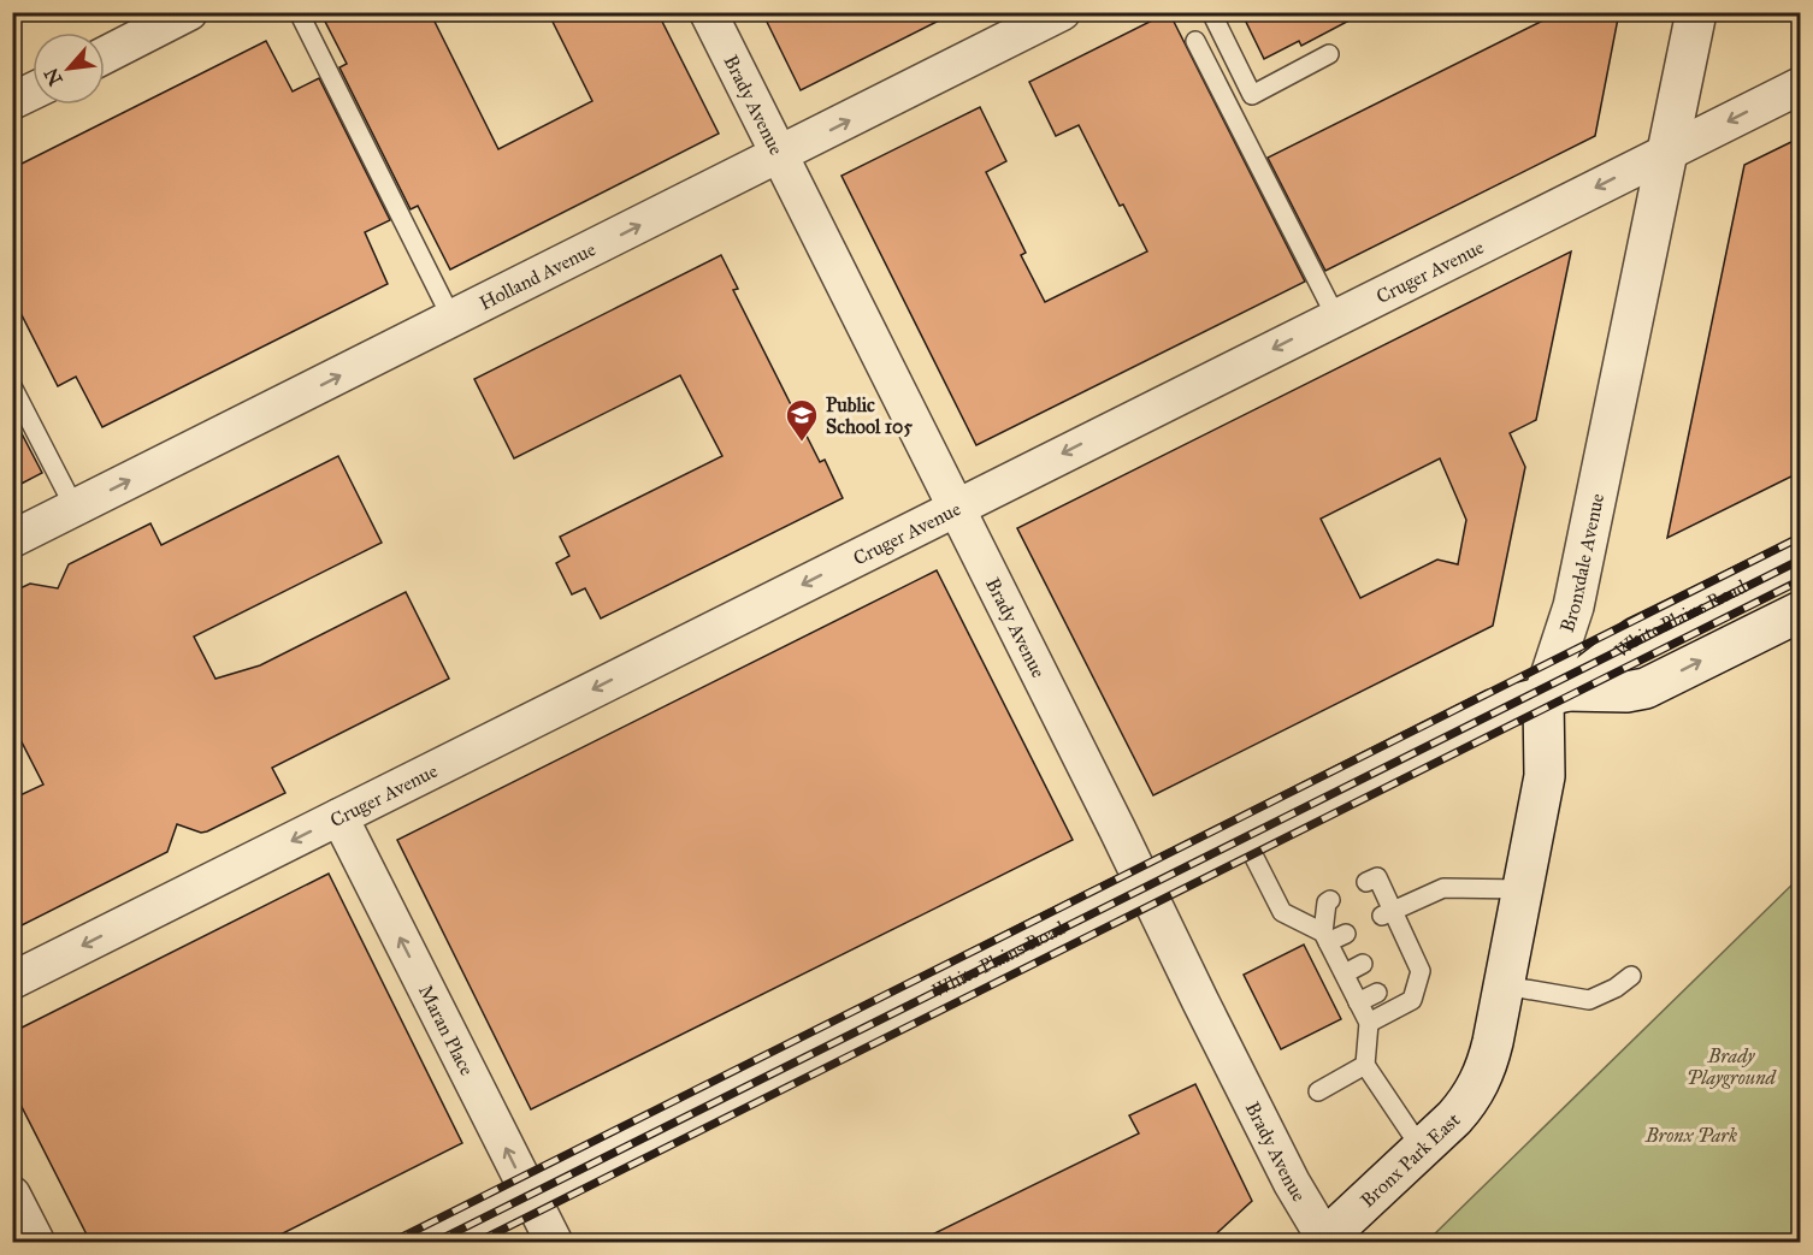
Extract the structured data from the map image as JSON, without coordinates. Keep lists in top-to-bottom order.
{
  "streets": {
    "main road": ["Bronxdale Avenue", "White Plains Road", "Bronx Park East"],
    "street": [
      "Brady Avenue",
      "Cruger Avenue",
      "Holland Avenue",
      "Maran Place"
    ]
  },
  "crossings": [
    ["Brady Avenue", "Cruger Avenue"],
    ["Brady Avenue", "Holland Avenue"],
    ["Brady Avenue", "White Plains Road"],
    ["Brady Avenue", "Bronx Park East"],
    ["Cruger Avenue", "Bronxdale Avenue"],
    ["Cruger Avenue", "Maran Place"],
    ["Bronxdale Avenue", "White Plains Road"],
    ["Bronxdale Avenue", "Bronx Park East"],
    ["White Plains Road", "Maran Place"]
  ],
  "one_way": ["Cruger Avenue", "Holland Avenue", "Maran Place"],
  "parks": ["Brady Playground", "Bronx Park"],
  "places": {
    "school or university": ["Public School 105"]
  },
  "north": "bottom left"
}
